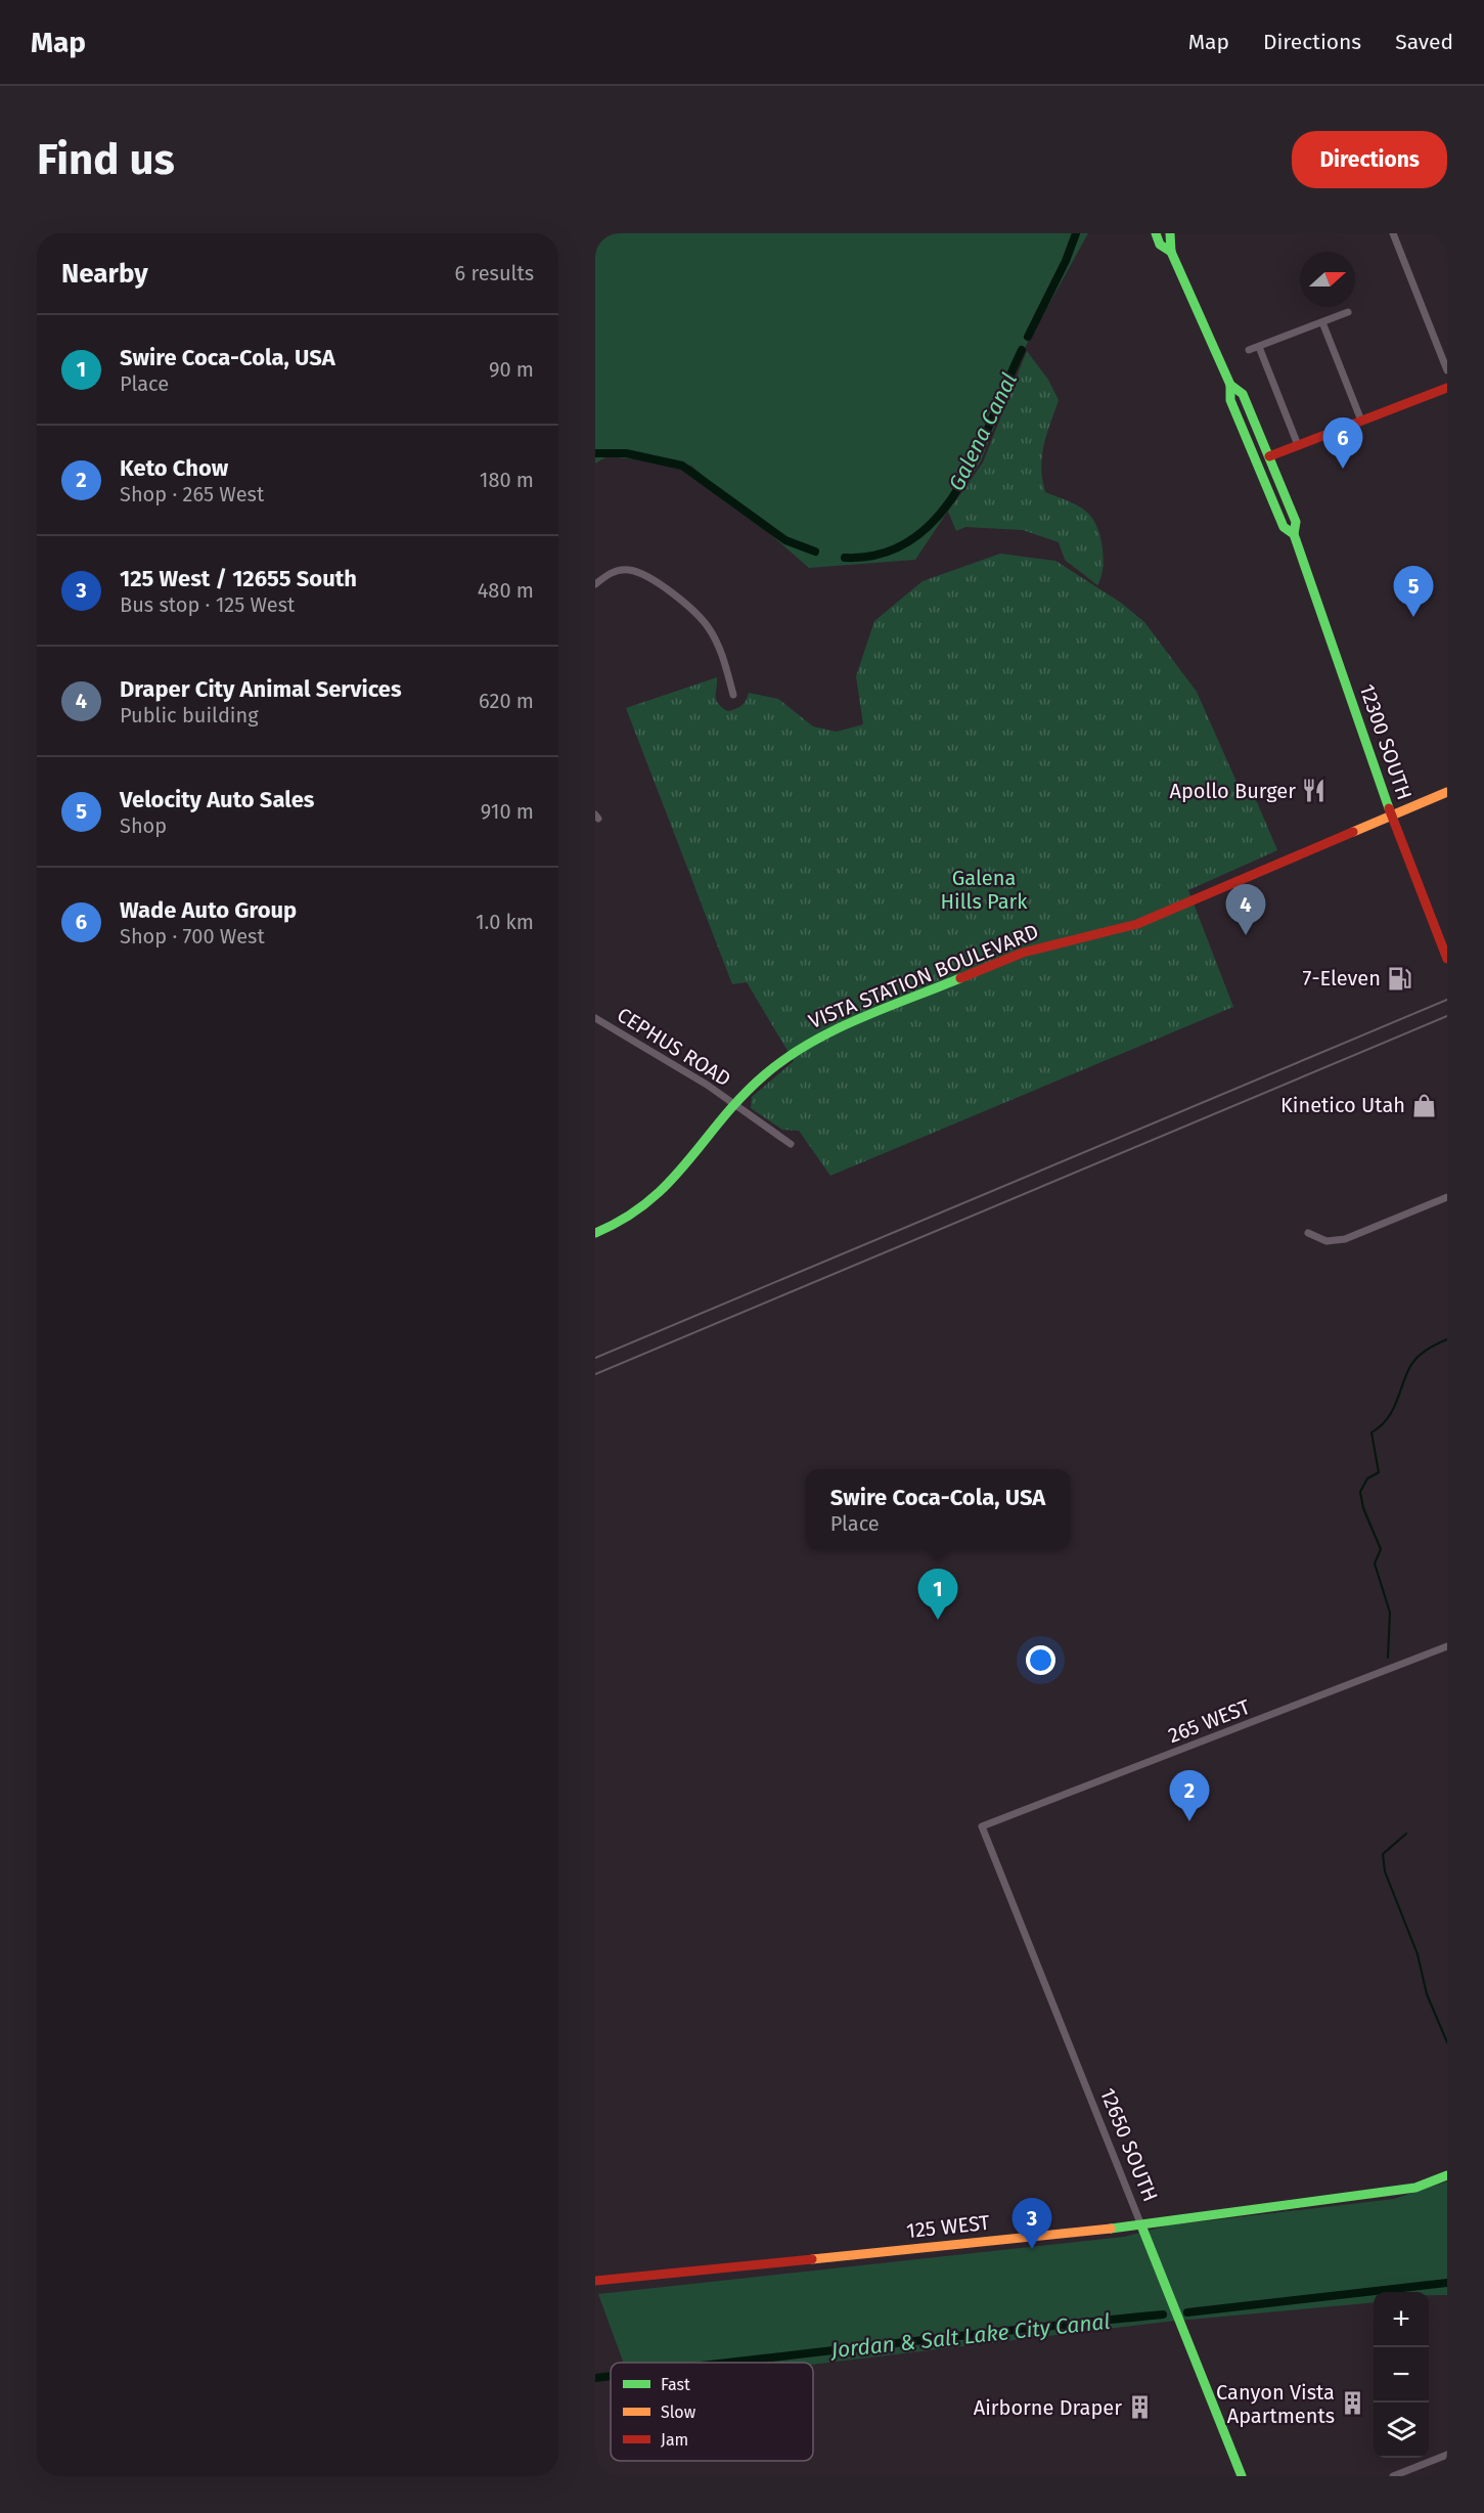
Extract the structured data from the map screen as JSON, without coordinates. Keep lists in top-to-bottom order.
{
  "streets": {
    "main road": [
      "12300 SOUTH",
      "VISTA STATION BOULEVARD",
      "12650 SOUTH",
      "125 WEST"
    ],
    "street": ["CEPHUS ROAD", "265 WEST"]
  },
  "crossings": [
    ["12300 SOUTH", "VISTA STATION BOULEVARD"],
    ["VISTA STATION BOULEVARD", "CEPHUS ROAD"],
    ["265 WEST", "12650 SOUTH"],
    ["12650 SOUTH", "125 WEST"]
  ],
  "water": ["Galena Canal", "Jordan & Salt Lake City Canal"],
  "parks": ["Galena Hills Park"],
  "places": {
    "restaurant": ["Apollo Burger"],
    "fuel station": ["7-Eleven"],
    "shop": ["Kinetico Utah"],
    "building": ["Canyon Vista Apartments", "Airborne Draper"]
  },
  "legend": ["Fast", "Slow", "Jam"],
  "north": "right",
  "page": {
    "header": "Map",
    "nav": ["Map", "Directions", "Saved"],
    "buttons": "Directions",
    "title": "Find us",
    "heading": ["Nearby", "6 results"],
    "list": [
      {
        "mark": "1",
        "name": "Swire Coca-Cola, USA",
        "note": "Place",
        "value": "90 m"
      },
      {
        "mark": "2",
        "name": "Keto Chow",
        "note": "Shop · 265 West",
        "value": "180 m"
      },
      {
        "mark": "3",
        "name": "125 West / 12655 South",
        "note": "Bus stop · 125 West",
        "value": "480 m"
      },
      {
        "mark": "4",
        "name": "Draper City Animal Services",
        "note": "Public building",
        "value": "620 m"
      },
      {
        "mark": "5",
        "name": "Velocity Auto Sales",
        "note": "Shop",
        "value": "910 m"
      },
      {
        "mark": "6",
        "name": "Wade Auto Group",
        "note": "Shop · 700 West",
        "value": "1.0 km"
      }
    ],
    "pins": [
      "6",
      "5",
      "4",
      "1",
      "2",
      "3"
    ],
    "popup": ["Swire Coca-Cola, USA", "Place"],
    "map_buttons": ["+", "−"]
  }
}
